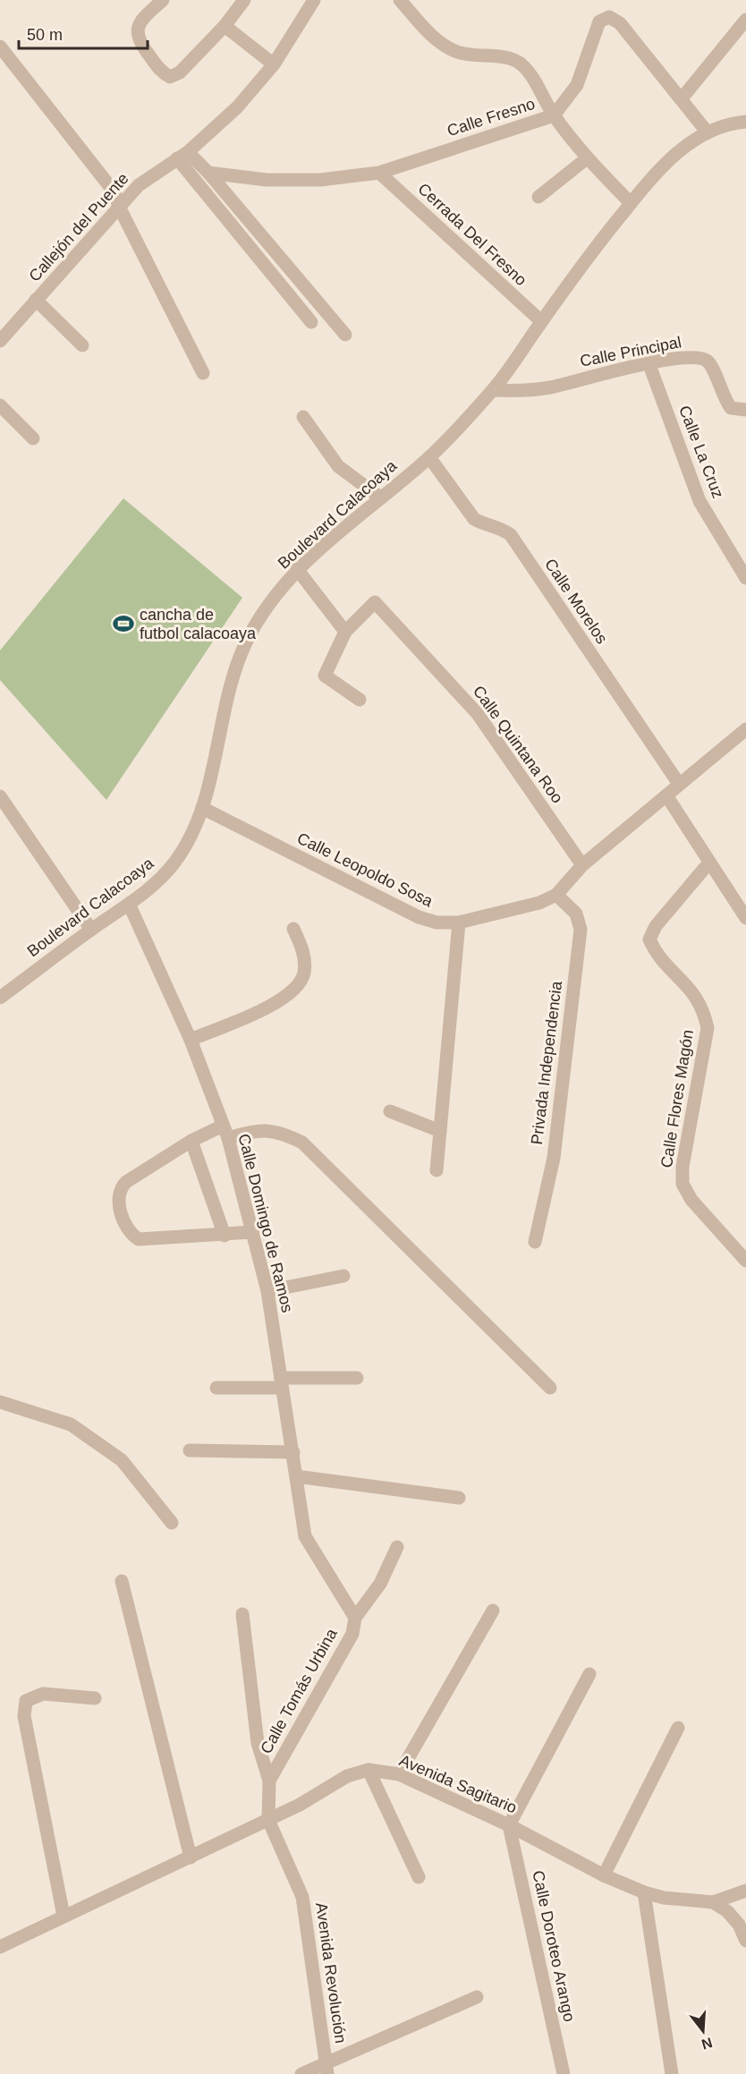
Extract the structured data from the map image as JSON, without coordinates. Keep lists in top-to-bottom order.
{
  "streets": {
    "street": [
      "Calle Fresno",
      "Callejón del Puente",
      "Cerrada Del Fresno",
      "Calle Principal",
      "Calle La Cruz",
      "Boulevard Calacoaya",
      "Calle Morelos",
      "Calle Quintana Roo",
      "Calle Leopoldo Sosa",
      "Privada Independencia",
      "Calle Flores Magón",
      "Calle Domingo de Ramos",
      "Calle Tomás Urbina",
      "Avenida Sagitario",
      "Calle Doroteo Arango",
      "Avenida Revolución"
    ]
  },
  "crossings": [
    ["Calle Fresno", "Cerrada Del Fresno"],
    ["Calle Fresno", "Boulevard Calacoaya"],
    ["Cerrada Del Fresno", "Boulevard Calacoaya"],
    ["Calle Principal", "Calle La Cruz"],
    ["Calle Principal", "Boulevard Calacoaya"],
    ["Boulevard Calacoaya", "Calle Morelos"],
    ["Boulevard Calacoaya", "Calle Leopoldo Sosa"],
    ["Boulevard Calacoaya", "Calle Domingo de Ramos"],
    ["Calle Morelos", "Calle Leopoldo Sosa"],
    ["Calle Quintana Roo", "Calle Leopoldo Sosa"],
    ["Calle Leopoldo Sosa", "Privada Independencia"],
    ["Calle Domingo de Ramos", "Calle Tomás Urbina"],
    ["Avenida Sagitario", "Calle Doroteo Arango"],
    ["Avenida Sagitario", "Avenida Revolución"]
  ],
  "places": {
    "sports": ["cancha de futbol calacoaya"]
  },
  "scale_bar": "50 m",
  "north": "bottom"
}
